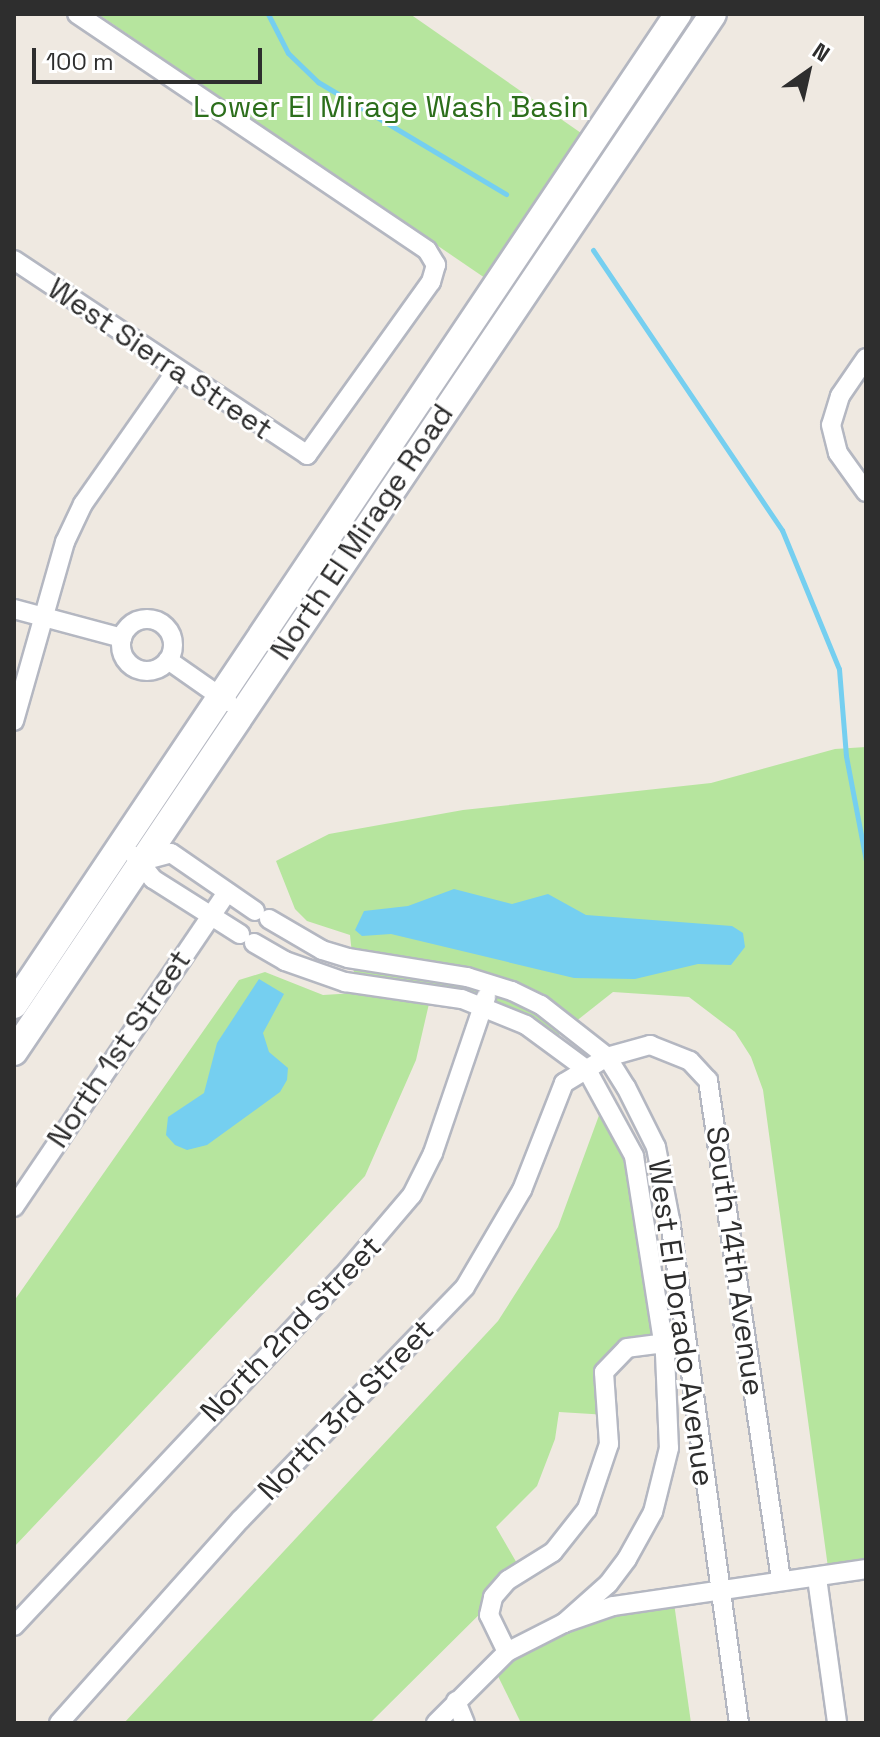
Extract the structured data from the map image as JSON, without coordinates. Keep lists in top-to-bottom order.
{
  "streets": {
    "main road": ["North El Mirage Road"],
    "street": [
      "West Sierra Street",
      "North 1st Street",
      "South 14th Avenue",
      "West El Dorado Avenue",
      "North 2nd Street",
      "North 3rd Street"
    ]
  },
  "crossings": [
    ["North El Mirage Road", "West El Dorado Avenue"],
    ["North 1st Street", "West El Dorado Avenue"],
    ["South 14th Avenue", "West El Dorado Avenue"],
    ["South 14th Avenue", "North 3rd Street"],
    ["West El Dorado Avenue", "North 2nd Street"],
    ["West El Dorado Avenue", "North 3rd Street"]
  ],
  "parks": ["Lower El Mirage Wash Basin"],
  "scale_bar": "100 m",
  "north": "top right"
}
